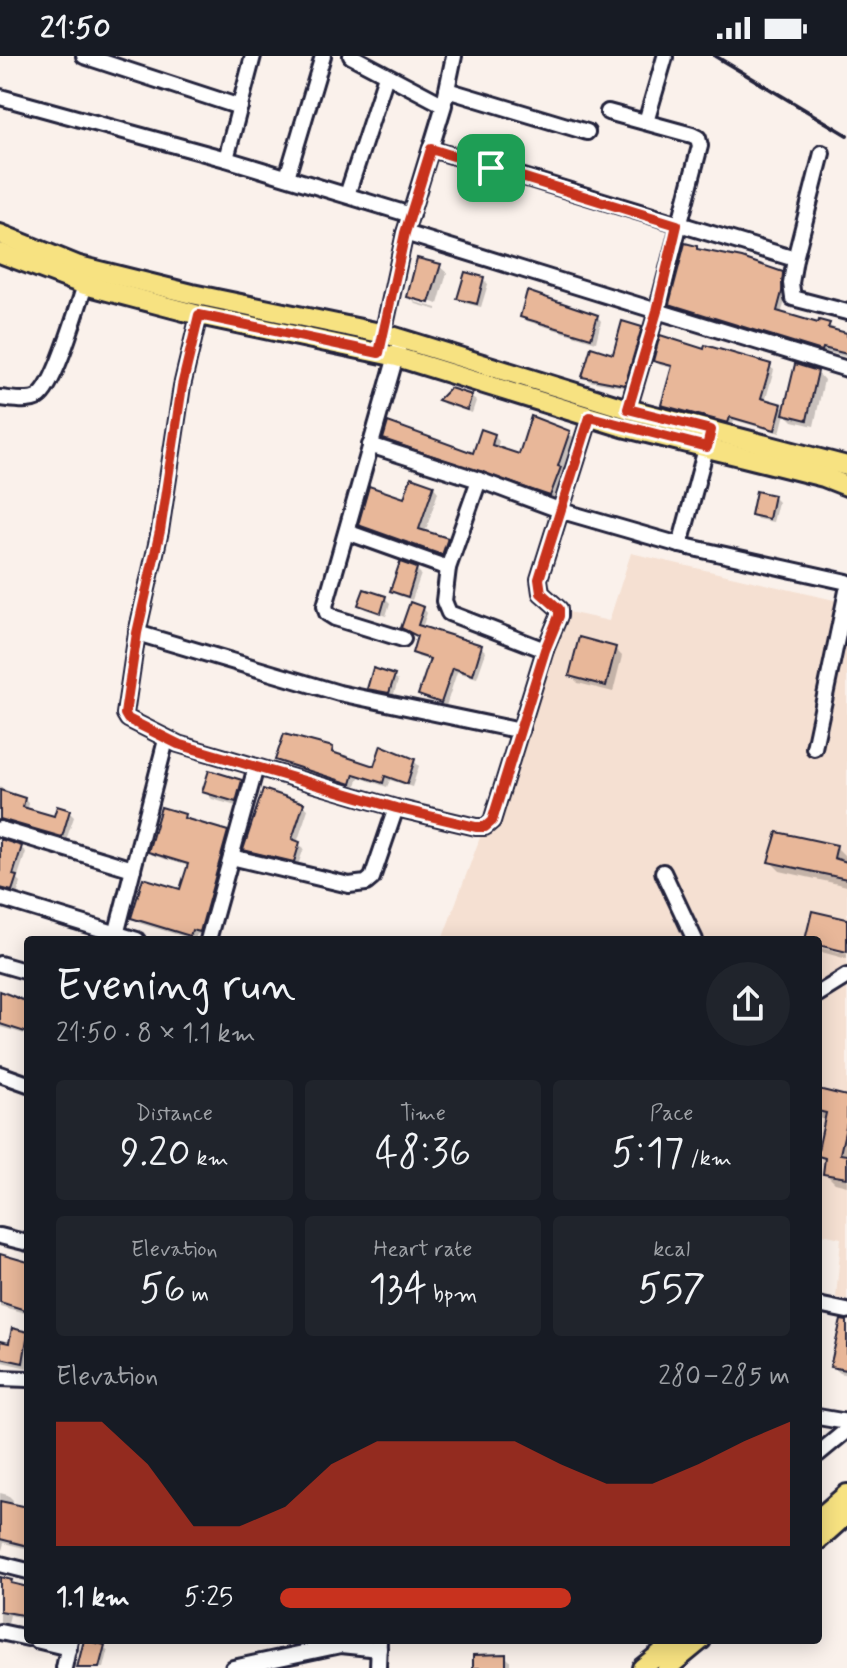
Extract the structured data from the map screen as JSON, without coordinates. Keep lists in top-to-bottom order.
{
  "page": {
    "status": "21:50",
    "heading": ["Evening run", "21:50 · 8 × 1.1 km"],
    "stats": [
      ["Distance", "9.20 km"],
      ["Time", "48:36"],
      ["Pace", "5:17 /km"],
      ["Elevation", "56 m"],
      ["Heart rate", "134 bpm"],
      ["kcal", "557"]
    ],
    "chart": ["Elevation", "280–285 m"],
    "list": [
      {
        "name": "1.1 km",
        "note": "5:25"
      }
    ]
  }
}
